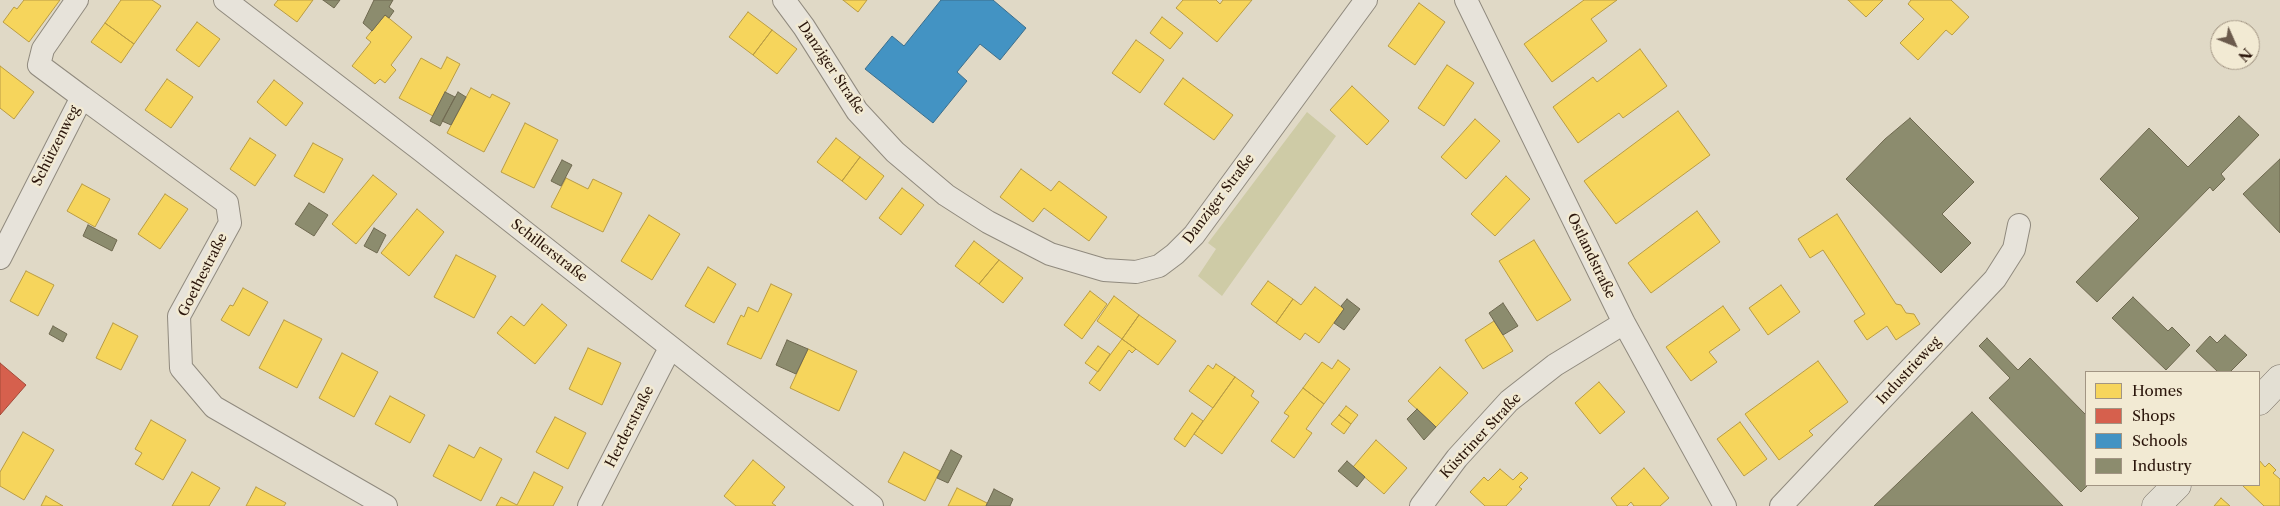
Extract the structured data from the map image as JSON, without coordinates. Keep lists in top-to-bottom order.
{
  "streets": {
    "street": [
      "Danziger Straße",
      "Schützenweg",
      "Schillerstraße",
      "Ostlandstraße",
      "Goethestraße",
      "Industrieweg",
      "Herderstraße",
      "Küstriner Straße"
    ]
  },
  "crossings": [
    ["Schützenweg", "Goethestraße"],
    ["Schillerstraße", "Herderstraße"],
    ["Ostlandstraße", "Küstriner Straße"]
  ],
  "legend": [
    "Homes",
    "Shops",
    "Schools",
    "Industry"
  ],
  "north": "bottom right"
}
